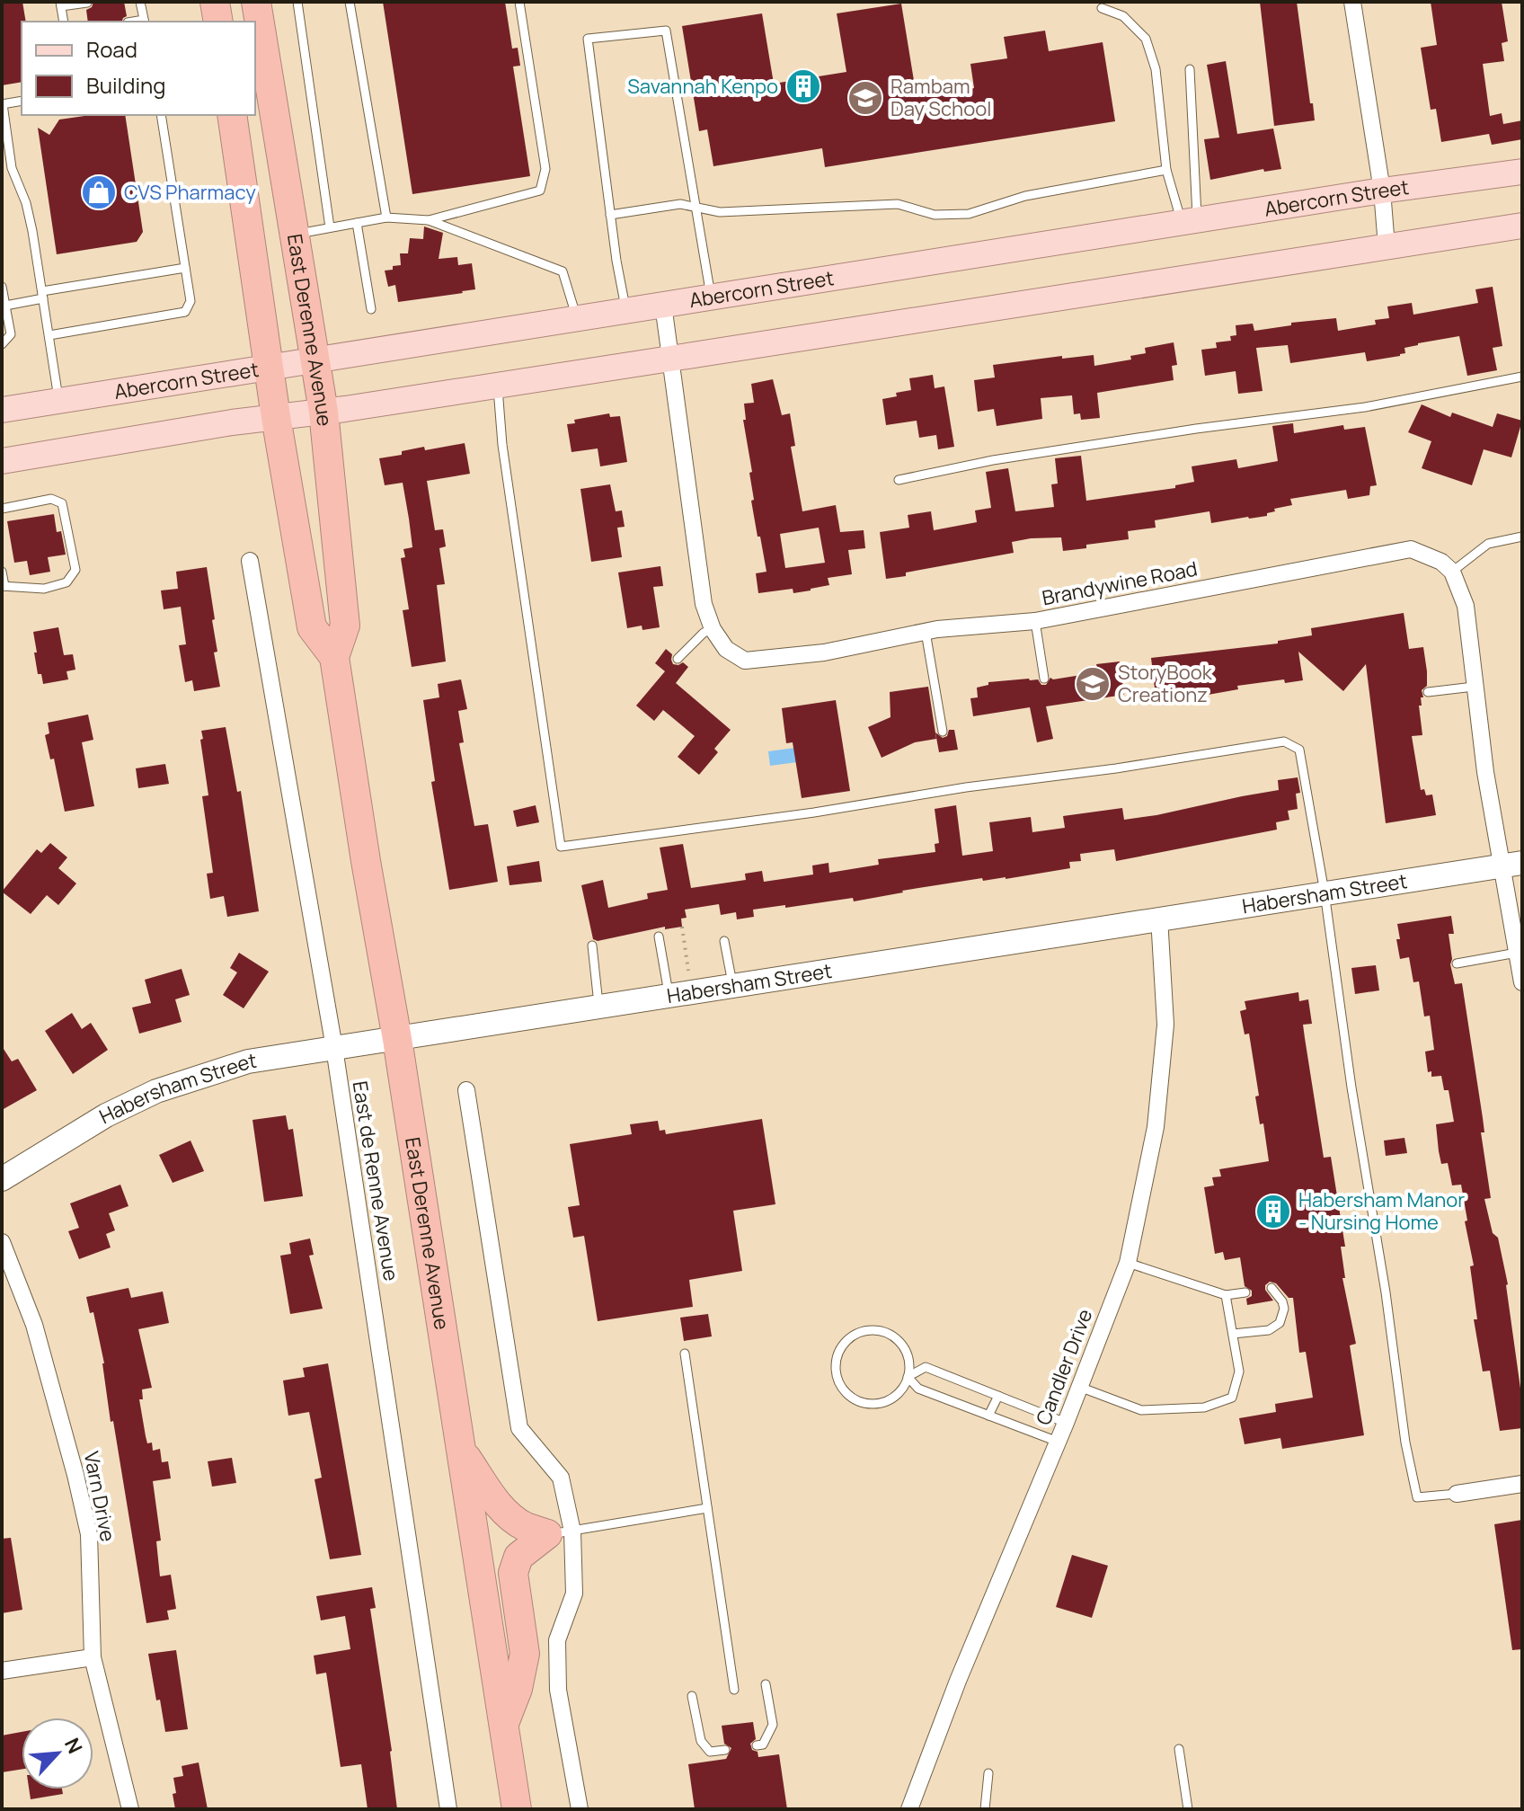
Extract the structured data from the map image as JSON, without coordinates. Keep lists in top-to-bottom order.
{
  "streets": {
    "highway": ["East Derenne Avenue"],
    "main road": ["Abercorn Street"],
    "street": [
      "Brandywine Road",
      "Habersham Street",
      "East de Renne Avenue",
      "Candler Drive",
      "Varn Drive"
    ]
  },
  "crossings": [
    ["Abercorn Street", "East Derenne Avenue"],
    ["Abercorn Street", "Brandywine Road"],
    ["East Derenne Avenue", "Habersham Street"],
    ["Habersham Street", "East de Renne Avenue"],
    ["Habersham Street", "Candler Drive"]
  ],
  "places": {
    "building": ["Savannah Kenpo", "Habersham Manor - Nursing Home"],
    "school or university": ["Rambam Day School", "StoryBook Creationz"],
    "shop": ["CVS Pharmacy"]
  },
  "legend": ["Road", "Building"],
  "north": "top right"
}
